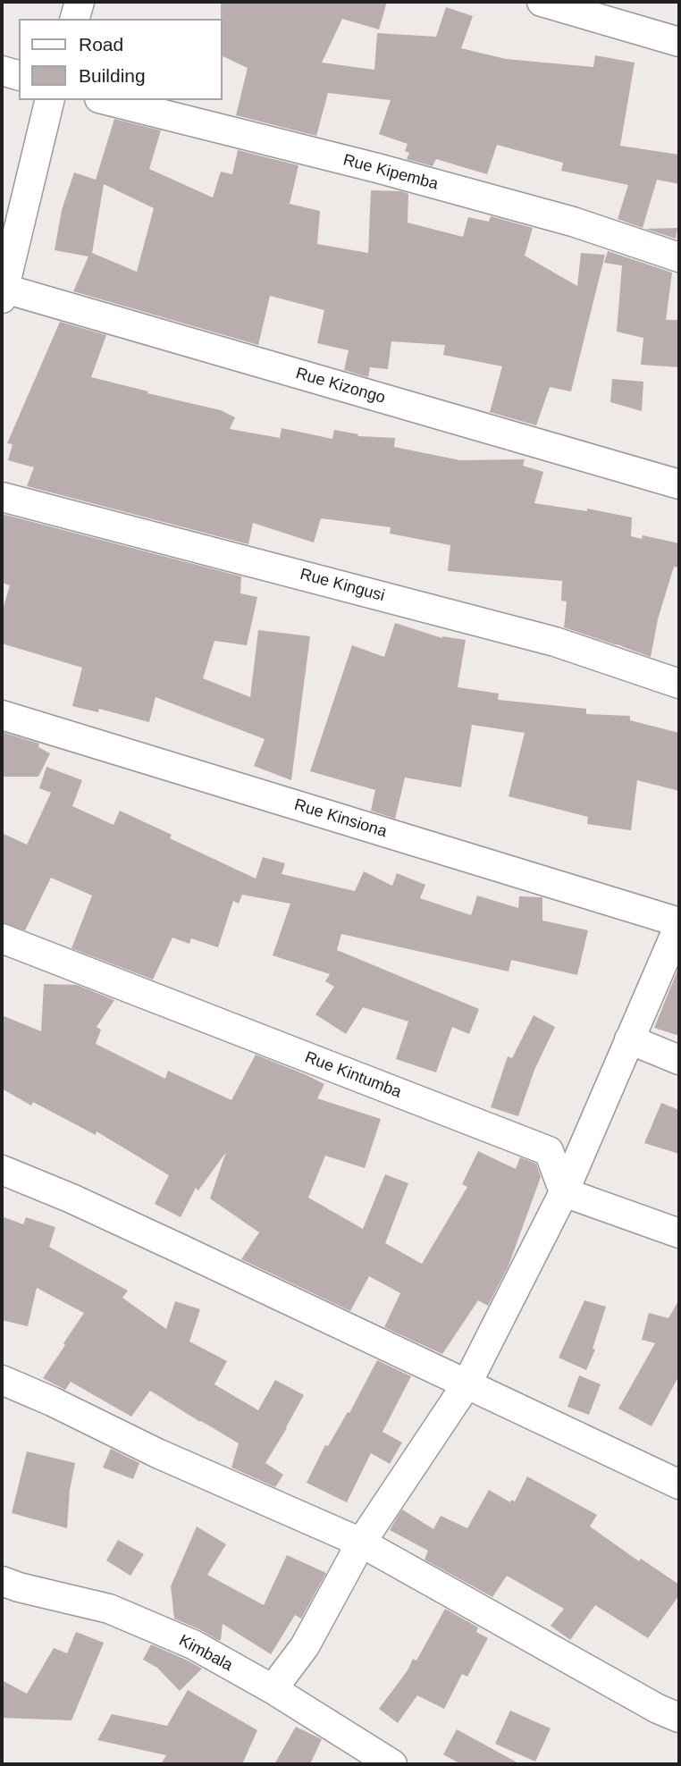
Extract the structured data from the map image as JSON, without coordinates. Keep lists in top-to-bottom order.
{
  "streets": {
    "street": [
      "Rue Kipemba",
      "Rue Kizongo",
      "Rue Kingusi",
      "Rue Kinsiona",
      "Rue Kintumba",
      "Kimbala"
    ]
  },
  "legend": ["Road", "Building"]
}
